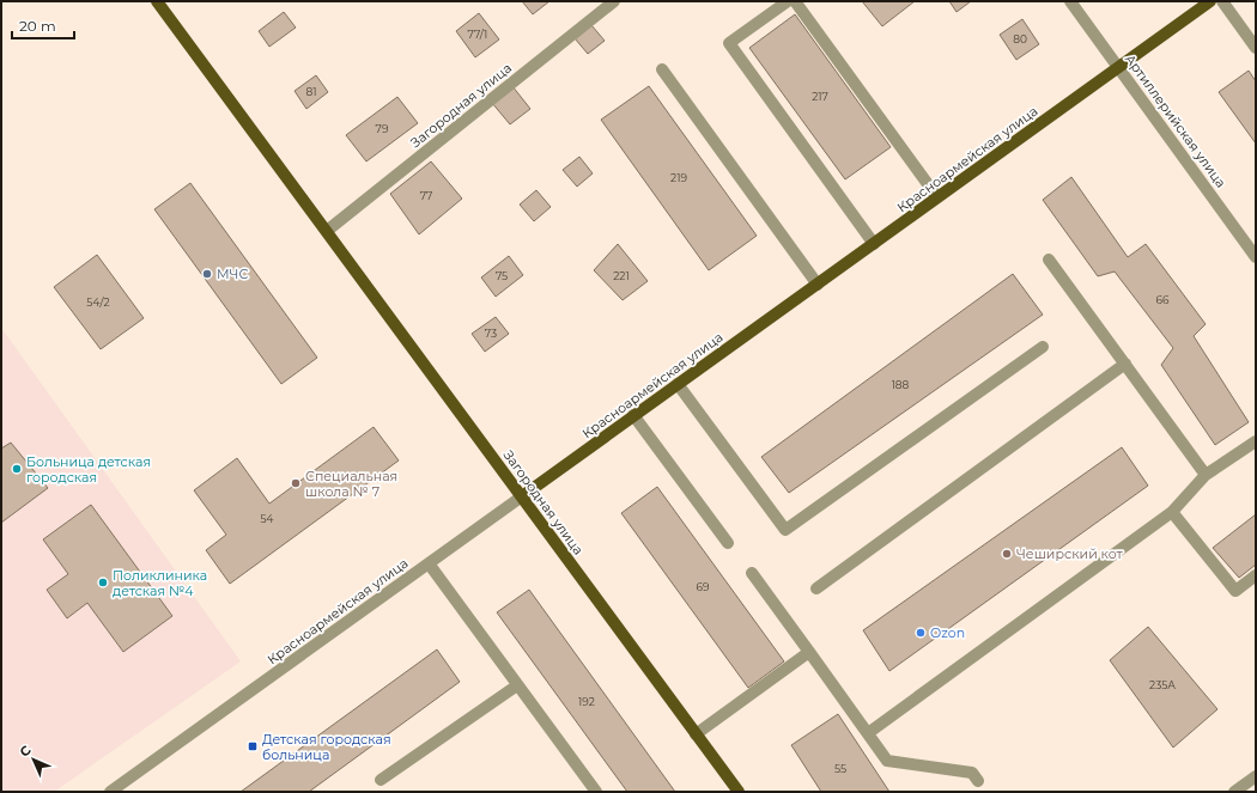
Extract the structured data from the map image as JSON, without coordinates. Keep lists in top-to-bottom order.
{
  "streets": {
    "main road": ["Загородная улица", "Красноармейская улица"],
    "street": ["Артиллерийская улица"]
  },
  "crossings": [
    ["Загородная улица", "Красноармейская улица"],
    ["Артиллерийская улица", "Красноармейская улица"]
  ],
  "places": {
    "other": [
      "МЧС",
      "Больница детская городская",
      "Специальная школа № 7",
      "Чеширский кот",
      "Поликлиника детская №4",
      "Ozon"
    ],
    "transit": ["Детская городская больница"]
  },
  "house_numbers": [
    "77/1",
    "80",
    "81",
    "217",
    "79",
    "219",
    "77",
    "75",
    "221",
    "66",
    "54/2",
    "73",
    "188",
    "54",
    "69",
    "235А",
    "192",
    "55"
  ],
  "scale_bar": "20 m",
  "north": "top left"
}
